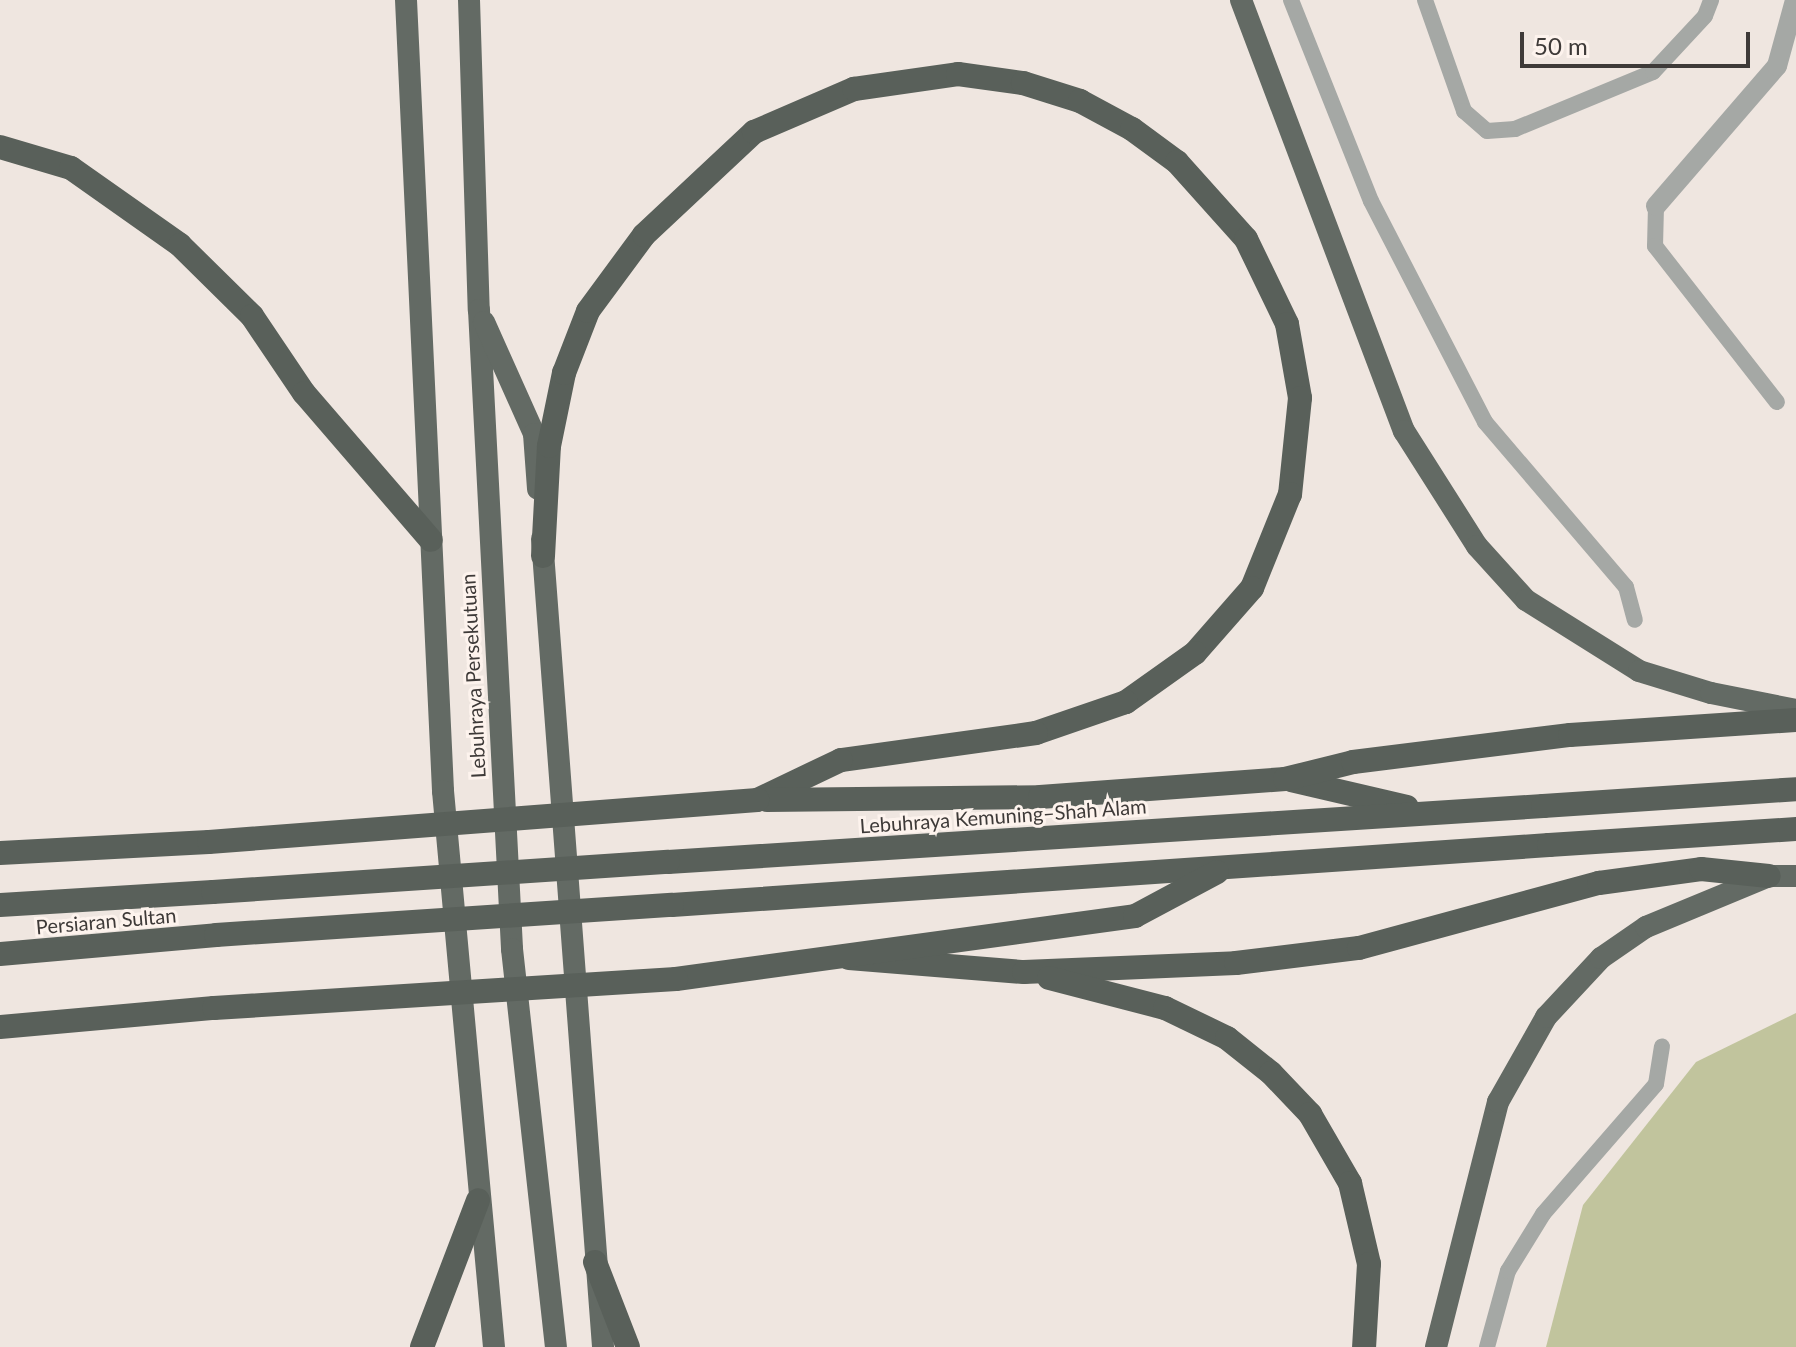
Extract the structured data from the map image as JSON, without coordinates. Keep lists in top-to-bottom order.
{
  "streets": {
    "highway": ["Lebuhraya Persekutuan", "Lebuhraya Kemuning–Shah Alam", "Persiaran Sultan"]
  },
  "crossings": [
    ["Lebuhraya Kemuning–Shah Alam", "Persiaran Sultan"]
  ],
  "scale_bar": "50 m"
}
